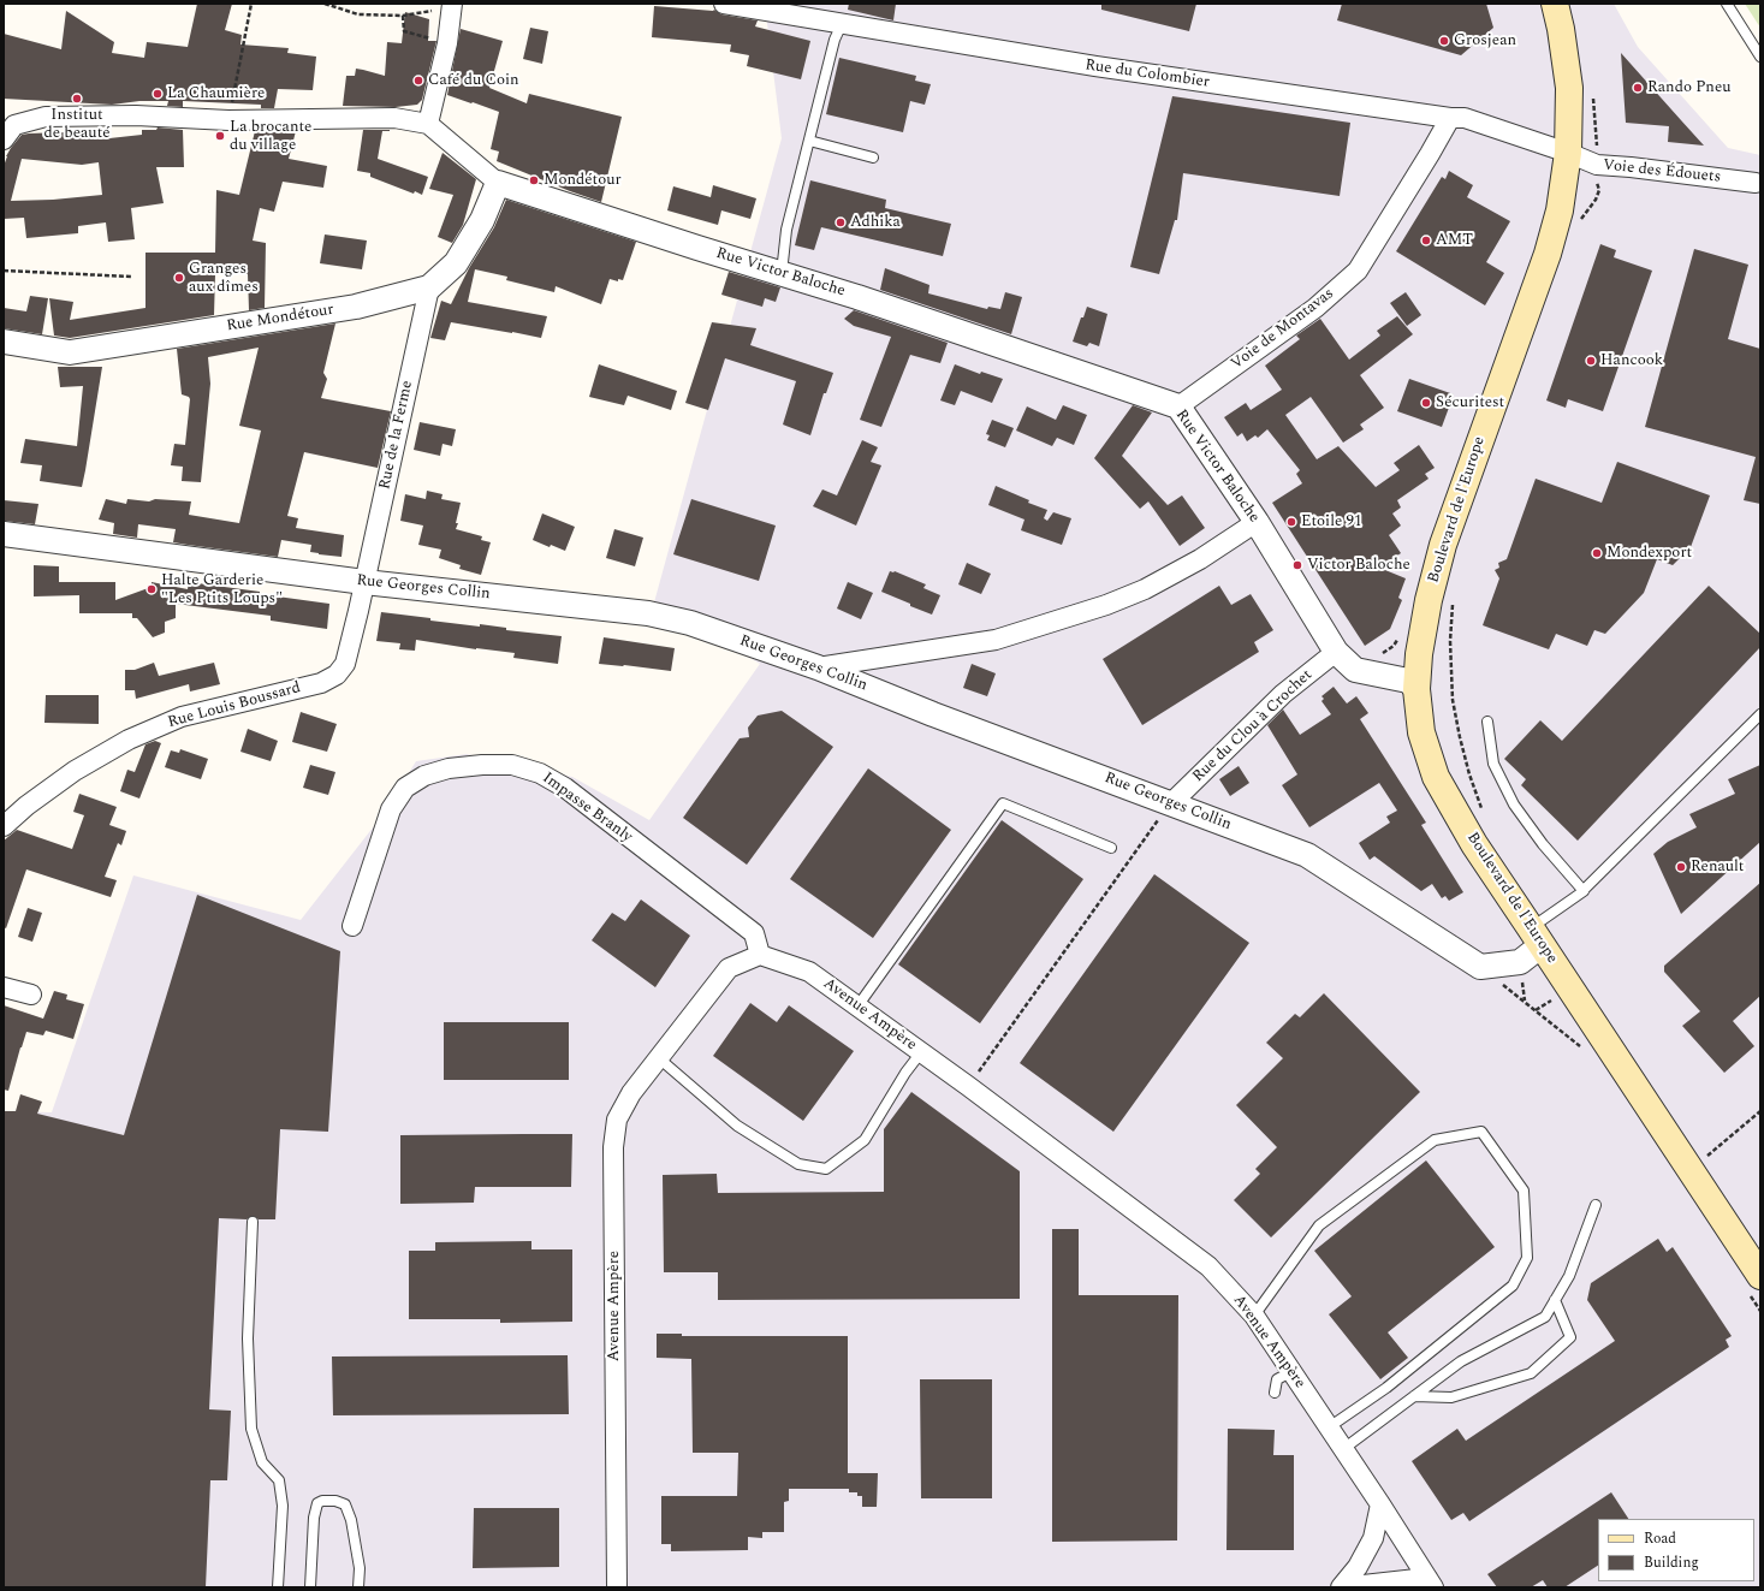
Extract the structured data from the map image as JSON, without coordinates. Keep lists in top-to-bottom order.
{
  "streets": {
    "main road": ["Boulevard de l'Europe"],
    "street": [
      "Rue du Colombier",
      "Voie des Édouets",
      "Rue Victor Baloche",
      "Rue Mondétour",
      "Voie de Montavas",
      "Rue de la Ferme",
      "Rue Georges Collin",
      "Rue Louis Boussard",
      "Rue du Clou à Crochet",
      "Impasse Branly",
      "Avenue Ampère"
    ]
  },
  "crossings": [
    ["Rue du Colombier", "Voie des Édouets"],
    ["Rue du Colombier", "Voie de Montavas"],
    ["Rue du Colombier", "Boulevard de l'Europe"],
    ["Voie des Édouets", "Boulevard de l'Europe"],
    ["Rue Victor Baloche", "Rue Mondétour"],
    ["Rue Victor Baloche", "Voie de Montavas"],
    ["Rue Victor Baloche", "Boulevard de l'Europe"],
    ["Rue Victor Baloche", "Rue du Clou à Crochet"],
    ["Rue Mondétour", "Rue de la Ferme"],
    ["Rue de la Ferme", "Rue Georges Collin"],
    ["Rue de la Ferme", "Rue Louis Boussard"],
    ["Rue Georges Collin", "Rue Louis Boussard"],
    ["Rue Georges Collin", "Rue du Clou à Crochet"],
    ["Impasse Branly", "Avenue Ampère"]
  ],
  "places": [
    "Grosjean",
    "Café du Coin",
    "Rando Pneu",
    "La Chaumière",
    "Institut de beauté",
    "La brocante du village",
    "Mondétour",
    "Adhika",
    "AMT",
    "Granges aux dîmes",
    "Hancook",
    "Sécuritest",
    "Etoile 91",
    "Mondexport",
    "Victor Baloche",
    "Halte Garderie \"Les Ptits Loups\"",
    "Renault"
  ],
  "legend": ["Road", "Building"]
}
